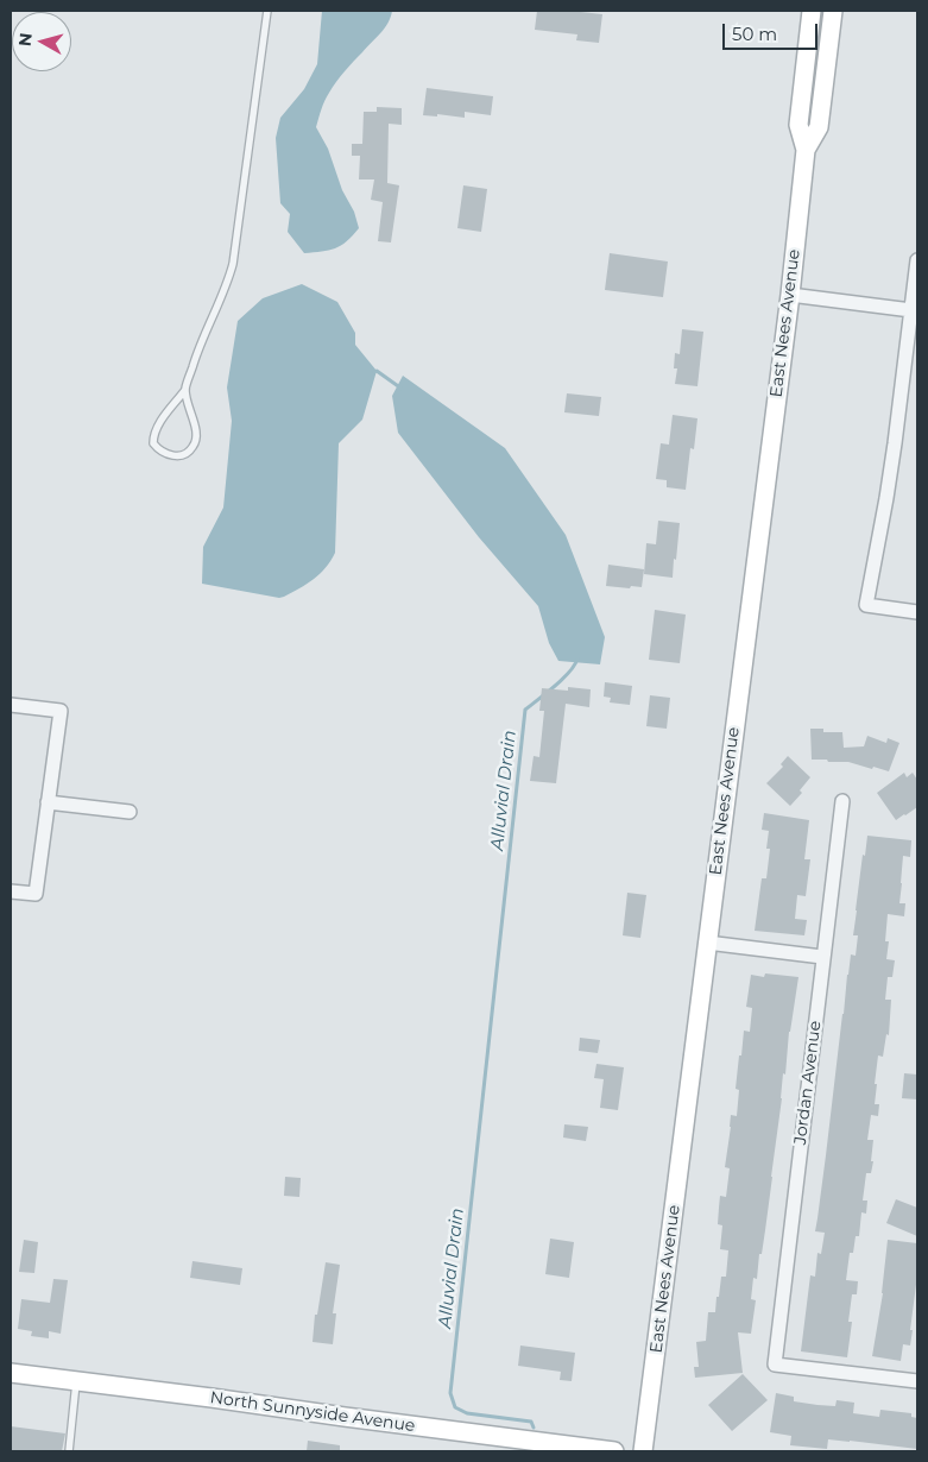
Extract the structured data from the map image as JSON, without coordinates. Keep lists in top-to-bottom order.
{
  "streets": {
    "main road": ["East Nees Avenue", "North Sunnyside Avenue"],
    "street": ["Jordan Avenue"]
  },
  "water": ["Alluvial Drain"],
  "scale_bar": "50 m",
  "north": "left"
}
